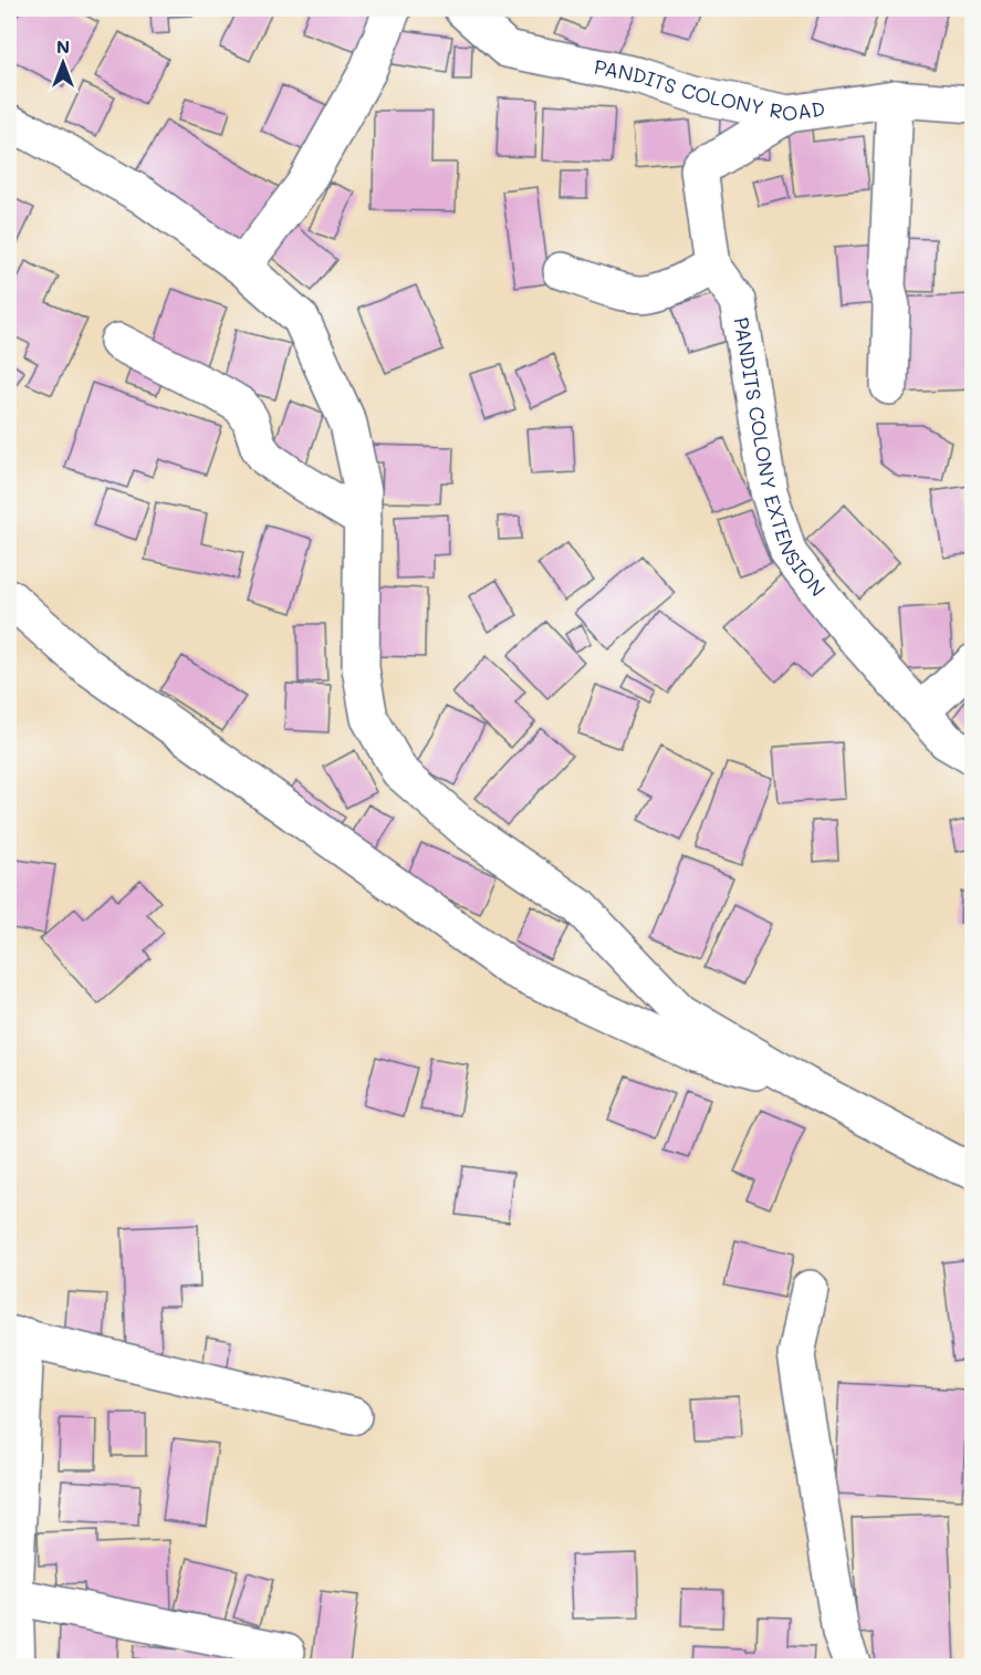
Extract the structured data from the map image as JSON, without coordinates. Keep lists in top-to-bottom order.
{
  "streets": {
    "street": ["PANDITS COLONY ROAD", "PANDITS COLONY EXTENSION"]
  },
  "crossings": [
    ["PANDITS COLONY ROAD", "PANDITS COLONY EXTENSION"]
  ],
  "north": "top"
}
